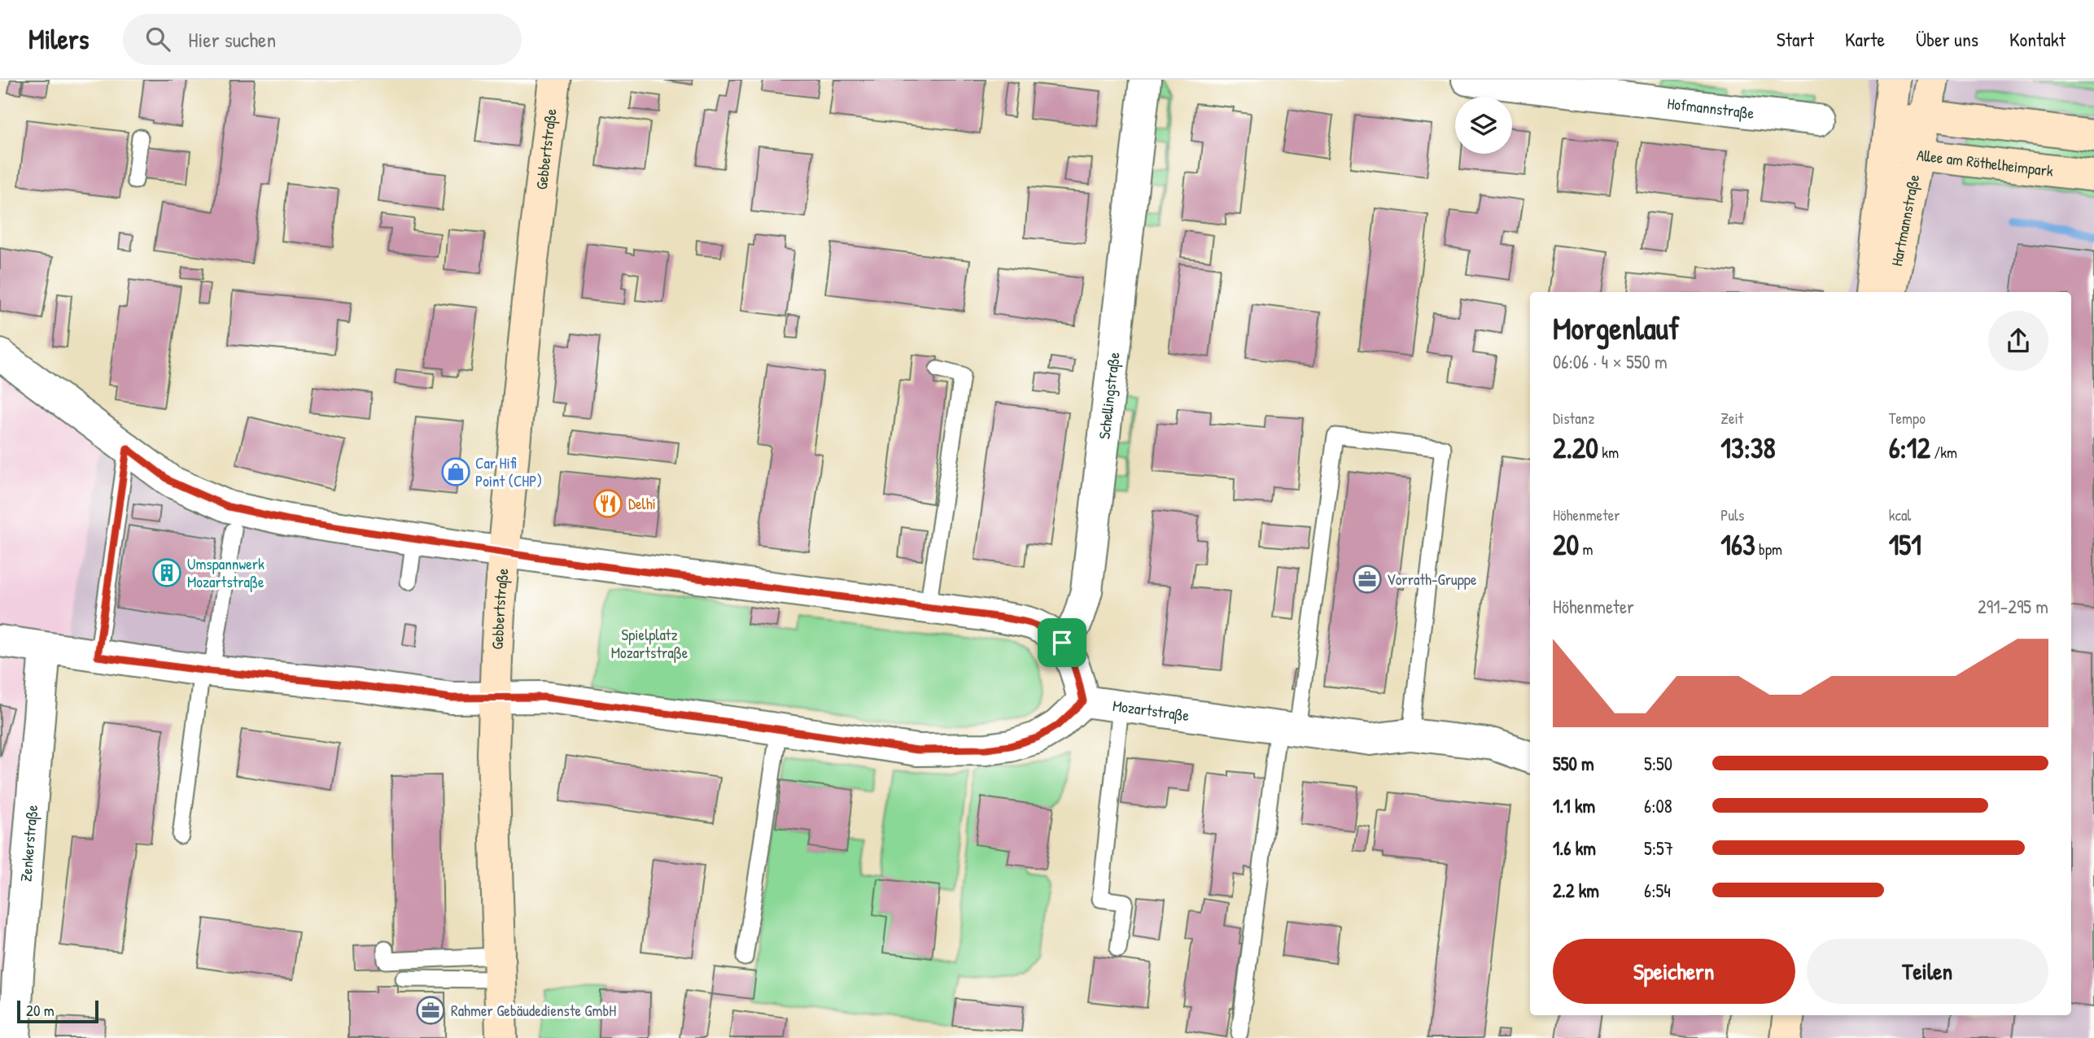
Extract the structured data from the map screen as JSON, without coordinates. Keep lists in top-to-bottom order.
{
  "streets": {
    "street": [
      "Hofmannstraße",
      "Gebbertstraße",
      "Allee am Röthelheimpark",
      "Hartmannstraße",
      "Schellingstraße",
      "Mozartstraße",
      "Zenkerstraße"
    ]
  },
  "crossings": [
    ["Allee am Röthelheimpark", "Hartmannstraße"]
  ],
  "parks": ["Spielplatz Mozartstraße"],
  "places": {
    "shop": ["Car Hifi Point (CHP)"],
    "restaurant": ["Delhi"],
    "building": ["Umspannwerk Mozartstraße"],
    "office": ["Vorrath-Gruppe", "Rahmer Gebäudedienste GmbH"]
  },
  "scale_bar": "20 m",
  "page": {
    "header": "Milers",
    "search": "Hier suchen",
    "nav": [
      "Start",
      "Karte",
      "Über uns",
      "Kontakt"
    ],
    "heading": ["Morgenlauf", "06:06 · 4 × 550 m"],
    "stats": [
      ["Distanz", "2.20 km"],
      ["Zeit", "13:38"],
      ["Tempo", "6:12 /km"],
      ["Höhenmeter", "20 m"],
      ["Puls", "163 bpm"],
      ["kcal", "151"]
    ],
    "chart": ["Höhenmeter", "291–295 m"],
    "list": [
      {
        "name": "550 m",
        "note": "5:50"
      },
      {
        "name": "1.1 km",
        "note": "6:08"
      },
      {
        "name": "1.6 km",
        "note": "5:57"
      },
      {
        "name": "2.2 km",
        "note": "6:54"
      }
    ],
    "buttons": ["Speichern", "Teilen"],
    "scale": "20 m"
  }
}
